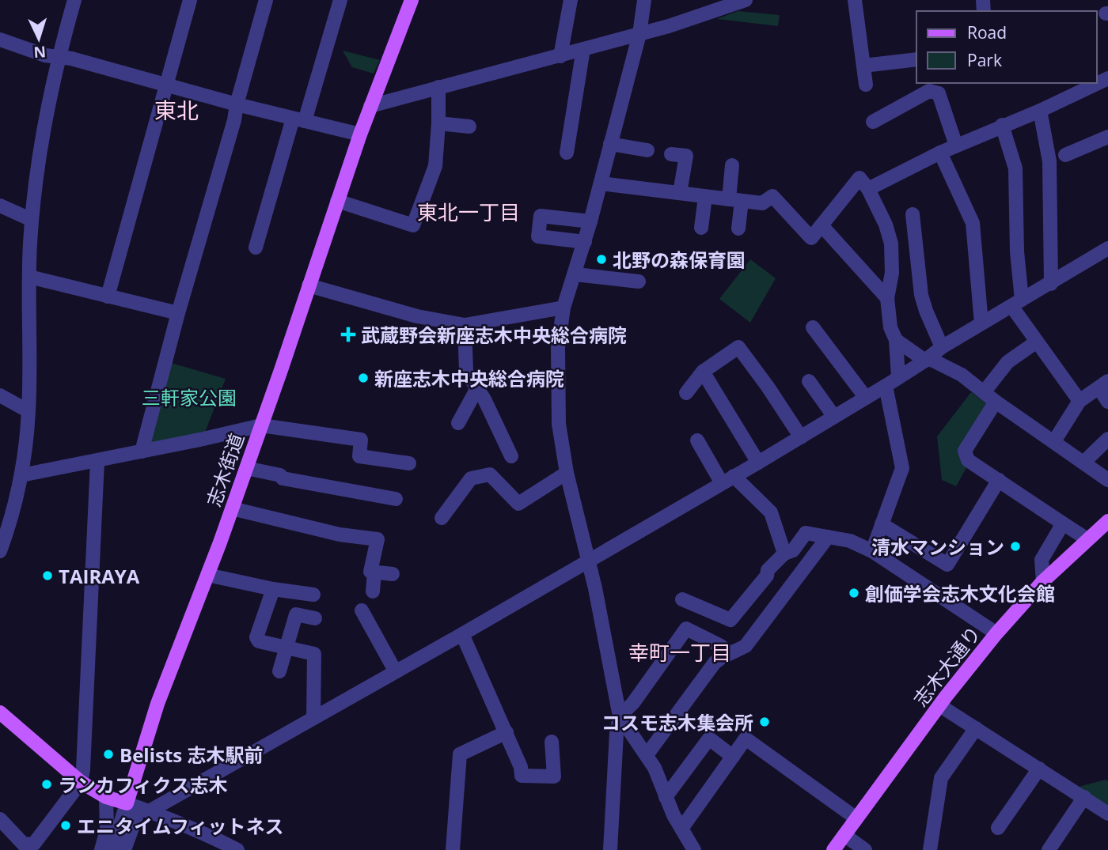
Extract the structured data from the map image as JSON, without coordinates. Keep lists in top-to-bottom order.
{
  "streets": {
    "main road": ["志木街道", "志木大通り"]
  },
  "districts": ["東北", "東北一丁目", "幸町一丁目"],
  "parks": ["三軒家公園"],
  "places": {
    "other": [
      "北野の森保育園",
      "新座志木中央総合病院",
      "清水マンション",
      "TAIRAYA",
      "創価学会志木文化会館",
      "コスモ志木集会所",
      "Belists 志木駅前",
      "ランカフィクス志木",
      "エニタイムフィットネス"
    ],
    "health": ["武蔵野会新座志木中央総合病院"]
  },
  "legend": ["Road", "Park"],
  "north": "bottom"
}
